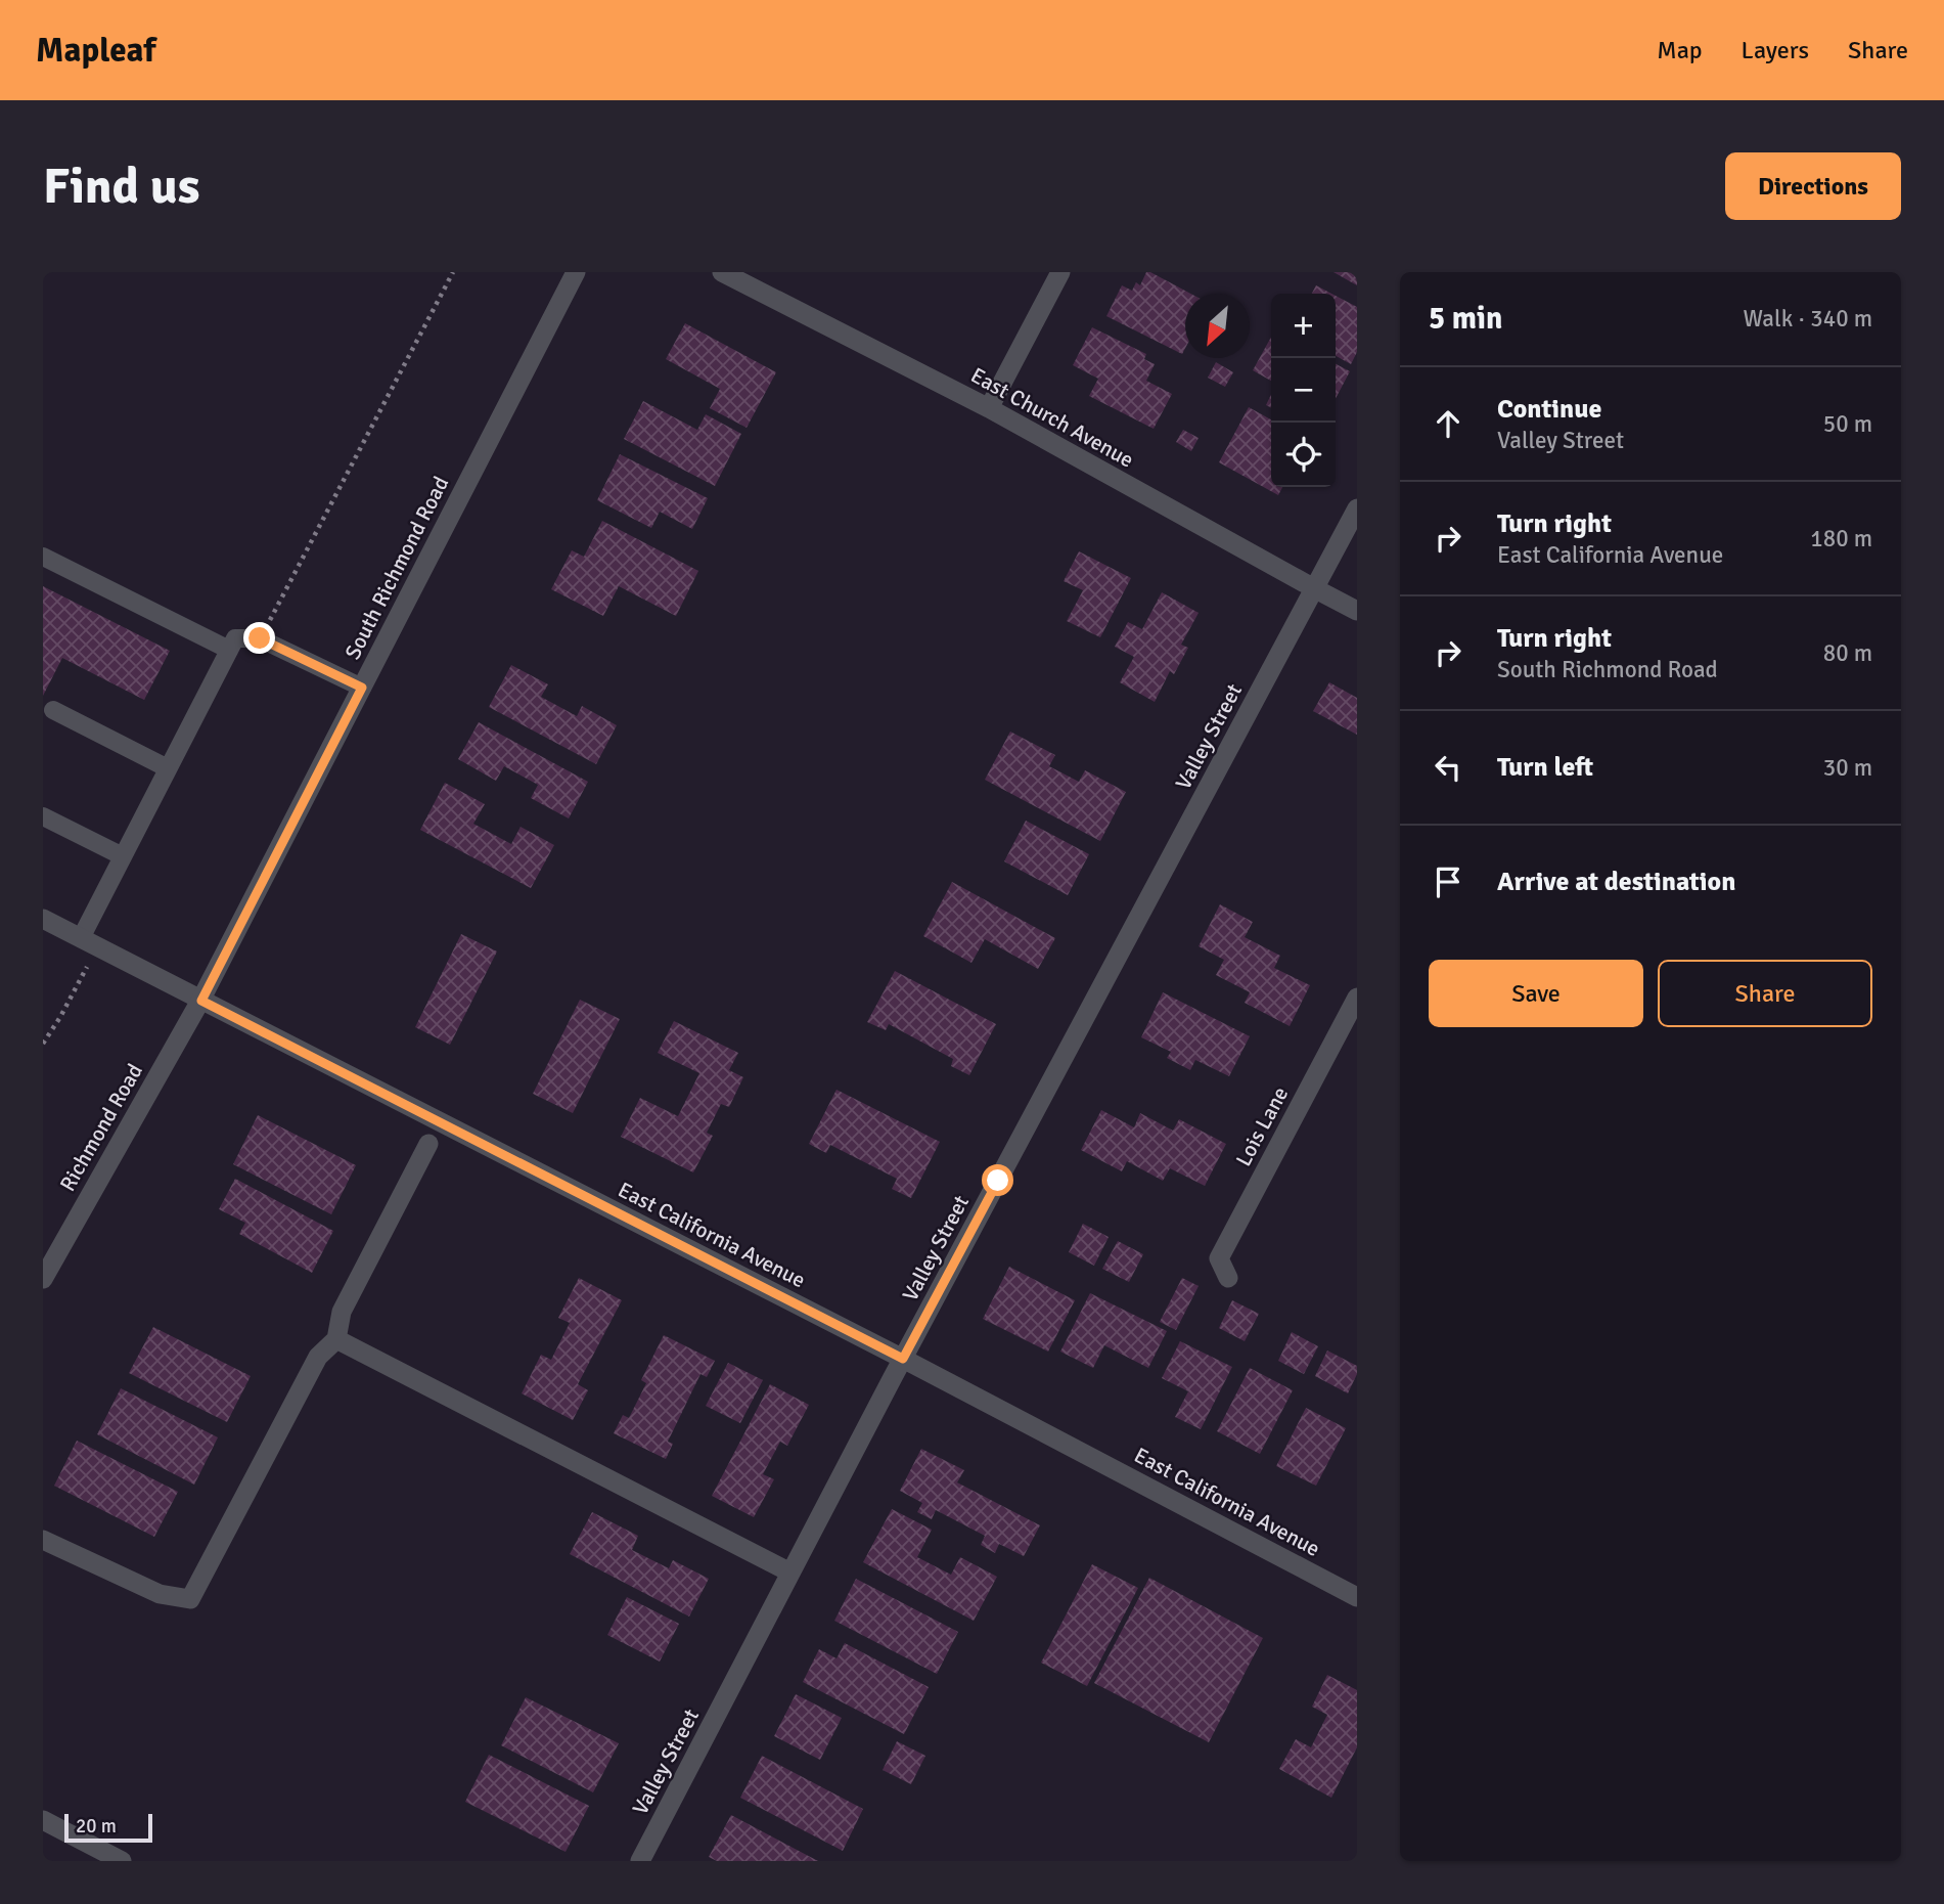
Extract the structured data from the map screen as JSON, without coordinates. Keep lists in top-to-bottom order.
{
  "streets": {
    "street": [
      "East Church Avenue",
      "South Richmond Road",
      "Valley Street",
      "Lois Lane",
      "Richmond Road",
      "East California Avenue"
    ]
  },
  "crossings": [
    ["East Church Avenue", "Valley Street"],
    ["South Richmond Road", "Richmond Road"],
    ["South Richmond Road", "East California Avenue"],
    ["Valley Street", "East California Avenue"],
    ["Richmond Road", "East California Avenue"]
  ],
  "scale_bar": "20 m",
  "north": "bottom left",
  "page": {
    "header": "Mapleaf",
    "nav": ["Map", "Layers", "Share"],
    "buttons": [
      "Directions",
      ["Save", "Share"]
    ],
    "title": "Find us",
    "heading": ["5 min", "Walk · 340 m"],
    "map_buttons": ["+", "−"],
    "list": [
      ["Continue", "Valley Street", "50 m"],
      ["Turn right", "East California Avenue", "180 m"],
      ["Turn right", "South Richmond Road", "80 m"],
      ["Turn left", "30 m"],
      "Arrive at destination"
    ],
    "scale": "20 m"
  }
}
